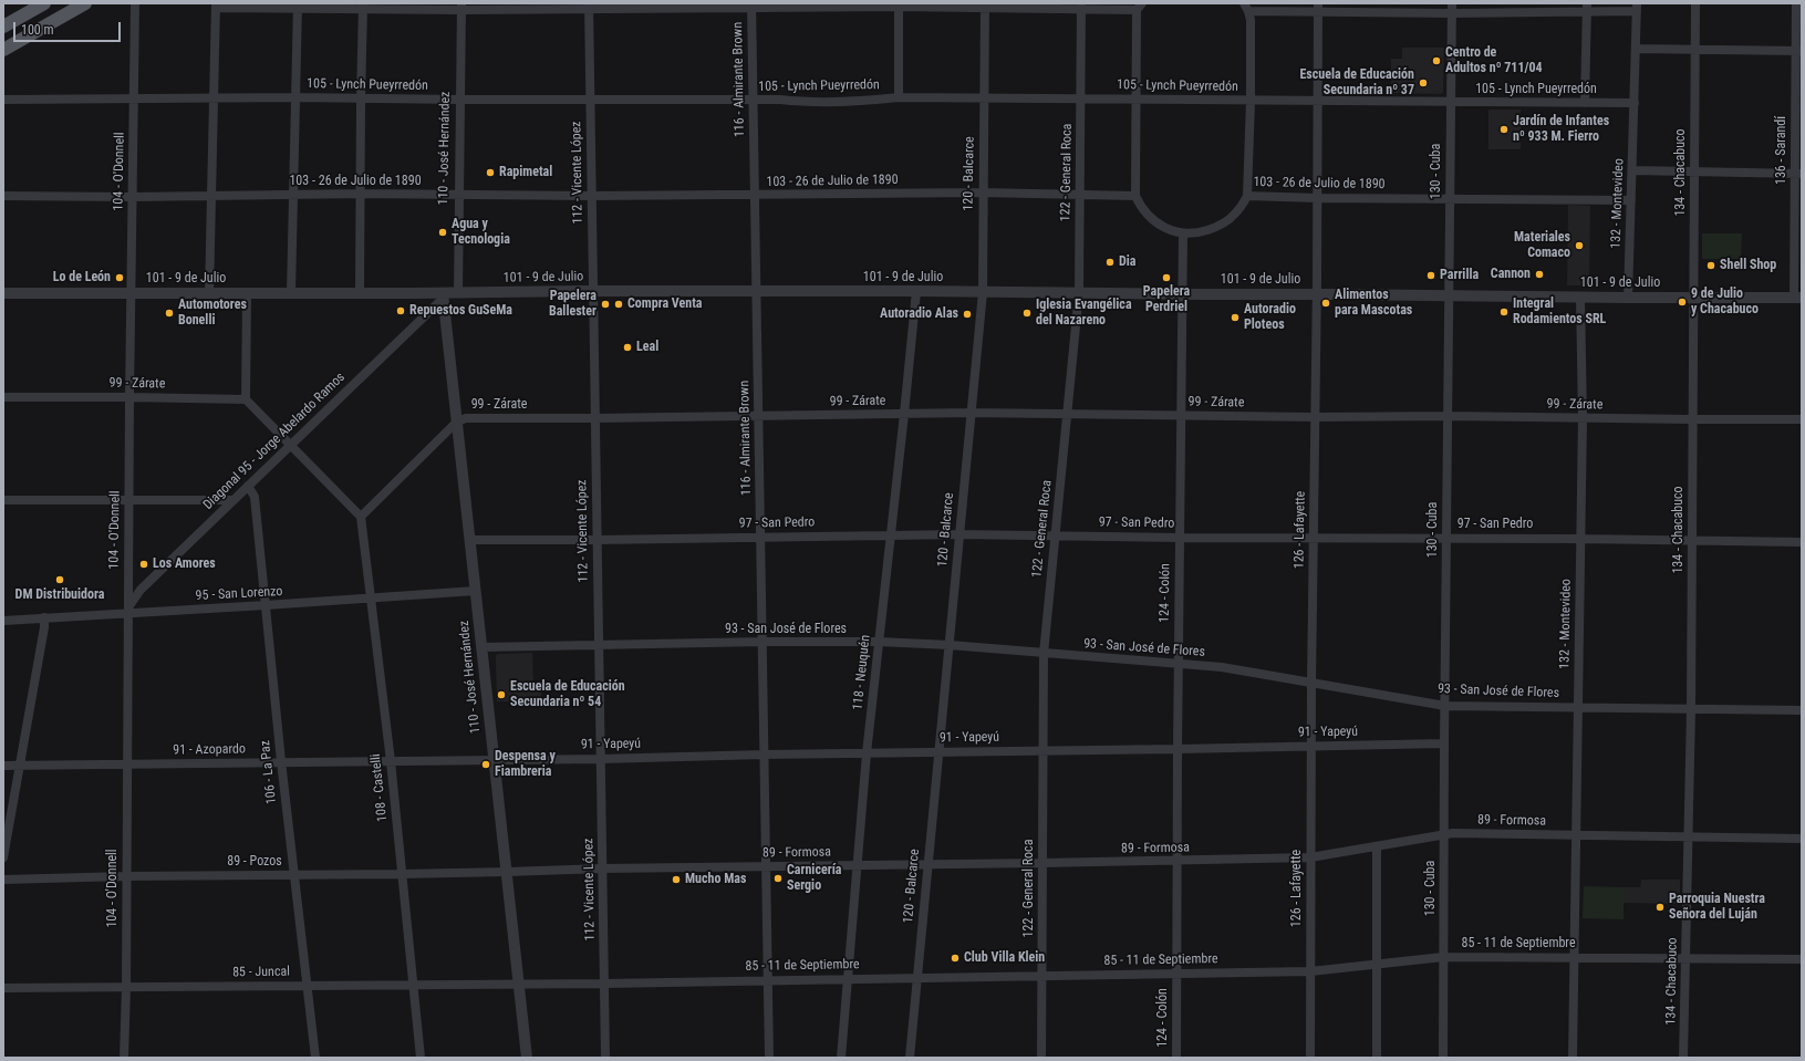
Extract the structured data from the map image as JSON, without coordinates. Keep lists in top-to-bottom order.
{
  "streets": {
    "street": [
      "116 - Almirante Brown",
      "105 - Lynch Pueyrredón",
      "110 - José Hernández",
      "136 - Sarandí",
      "104 - O'Donnell",
      "130 - Cuba",
      "112 - Vicente López",
      "122 - General Roca",
      "134 - Chacabuco",
      "120 - Balcarce",
      "103 - 26 de Julio de 1890",
      "132 - Montevideo",
      "101 - 9 de Julio",
      "99 - Zárate",
      "Diagonal 95 - Jorge Abelardo Ramos",
      "97 - San Pedro",
      "126 - Lafayette",
      "124 - Colón",
      "95 - San Lorenzo",
      "93 - San José de Flores",
      "118 - Neuquén",
      "91 - Yapeyú",
      "91 - Azopardo",
      "106 - La Paz",
      "108 - Castelli",
      "89 - Formosa",
      "89 - Pozos",
      "85 - 11 de Septiembre",
      "85 - Juncal"
    ]
  },
  "crossings": [
    ["116 - Almirante Brown", "105 - Lynch Pueyrredón"],
    ["116 - Almirante Brown", "103 - 26 de Julio de 1890"],
    ["116 - Almirante Brown", "101 - 9 de Julio"],
    ["116 - Almirante Brown", "99 - Zárate"],
    ["116 - Almirante Brown", "97 - San Pedro"],
    ["116 - Almirante Brown", "93 - San José de Flores"],
    ["116 - Almirante Brown", "91 - Yapeyú"],
    ["116 - Almirante Brown", "89 - Formosa"],
    ["116 - Almirante Brown", "85 - 11 de Septiembre"],
    ["105 - Lynch Pueyrredón", "110 - José Hernández"],
    ["105 - Lynch Pueyrredón", "104 - O'Donnell"],
    ["105 - Lynch Pueyrredón", "130 - Cuba"],
    ["105 - Lynch Pueyrredón", "112 - Vicente López"],
    ["105 - Lynch Pueyrredón", "122 - General Roca"],
    ["105 - Lynch Pueyrredón", "120 - Balcarce"],
    ["105 - Lynch Pueyrredón", "103 - 26 de Julio de 1890"],
    ["105 - Lynch Pueyrredón", "132 - Montevideo"],
    ["105 - Lynch Pueyrredón", "126 - Lafayette"],
    ["105 - Lynch Pueyrredón", "124 - Colón"],
    ["110 - José Hernández", "103 - 26 de Julio de 1890"],
    ["110 - José Hernández", "101 - 9 de Julio"],
    ["110 - José Hernández", "99 - Zárate"],
    ["110 - José Hernández", "Diagonal 95 - Jorge Abelardo Ramos"],
    ["110 - José Hernández", "97 - San Pedro"],
    ["110 - José Hernández", "95 - San Lorenzo"],
    ["110 - José Hernández", "93 - San José de Flores"],
    ["110 - José Hernández", "91 - Yapeyú"],
    ["110 - José Hernández", "91 - Azopardo"],
    ["110 - José Hernández", "89 - Formosa"],
    ["110 - José Hernández", "89 - Pozos"],
    ["110 - José Hernández", "85 - 11 de Septiembre"],
    ["110 - José Hernández", "85 - Juncal"],
    ["136 - Sarandí", "101 - 9 de Julio"],
    ["104 - O'Donnell", "103 - 26 de Julio de 1890"],
    ["104 - O'Donnell", "101 - 9 de Julio"],
    ["104 - O'Donnell", "99 - Zárate"],
    ["104 - O'Donnell", "Diagonal 95 - Jorge Abelardo Ramos"],
    ["104 - O'Donnell", "95 - San Lorenzo"],
    ["104 - O'Donnell", "91 - Azopardo"],
    ["104 - O'Donnell", "89 - Pozos"],
    ["104 - O'Donnell", "85 - Juncal"],
    ["130 - Cuba", "103 - 26 de Julio de 1890"],
    ["130 - Cuba", "101 - 9 de Julio"],
    ["130 - Cuba", "99 - Zárate"],
    ["130 - Cuba", "97 - San Pedro"],
    ["130 - Cuba", "93 - San José de Flores"],
    ["130 - Cuba", "91 - Yapeyú"],
    ["130 - Cuba", "89 - Formosa"],
    ["130 - Cuba", "85 - 11 de Septiembre"],
    ["112 - Vicente López", "103 - 26 de Julio de 1890"],
    ["112 - Vicente López", "101 - 9 de Julio"],
    ["112 - Vicente López", "99 - Zárate"],
    ["112 - Vicente López", "97 - San Pedro"],
    ["112 - Vicente López", "93 - San José de Flores"],
    ["112 - Vicente López", "91 - Yapeyú"],
    ["112 - Vicente López", "89 - Formosa"],
    ["112 - Vicente López", "85 - 11 de Septiembre"],
    ["122 - General Roca", "103 - 26 de Julio de 1890"],
    ["122 - General Roca", "101 - 9 de Julio"],
    ["122 - General Roca", "99 - Zárate"],
    ["122 - General Roca", "97 - San Pedro"],
    ["122 - General Roca", "93 - San José de Flores"],
    ["122 - General Roca", "91 - Yapeyú"],
    ["122 - General Roca", "89 - Formosa"],
    ["122 - General Roca", "85 - 11 de Septiembre"],
    ["134 - Chacabuco", "101 - 9 de Julio"],
    ["134 - Chacabuco", "99 - Zárate"],
    ["134 - Chacabuco", "97 - San Pedro"],
    ["134 - Chacabuco", "93 - San José de Flores"],
    ["134 - Chacabuco", "89 - Formosa"],
    ["134 - Chacabuco", "85 - 11 de Septiembre"],
    ["120 - Balcarce", "103 - 26 de Julio de 1890"],
    ["120 - Balcarce", "101 - 9 de Julio"],
    ["120 - Balcarce", "99 - Zárate"],
    ["120 - Balcarce", "97 - San Pedro"],
    ["120 - Balcarce", "93 - San José de Flores"],
    ["120 - Balcarce", "91 - Yapeyú"],
    ["120 - Balcarce", "89 - Formosa"],
    ["120 - Balcarce", "85 - 11 de Septiembre"],
    ["103 - 26 de Julio de 1890", "132 - Montevideo"],
    ["103 - 26 de Julio de 1890", "126 - Lafayette"],
    ["103 - 26 de Julio de 1890", "124 - Colón"],
    ["132 - Montevideo", "101 - 9 de Julio"],
    ["132 - Montevideo", "99 - Zárate"],
    ["132 - Montevideo", "97 - San Pedro"],
    ["132 - Montevideo", "93 - San José de Flores"],
    ["132 - Montevideo", "89 - Formosa"],
    ["132 - Montevideo", "85 - 11 de Septiembre"],
    ["101 - 9 de Julio", "Diagonal 95 - Jorge Abelardo Ramos"],
    ["101 - 9 de Julio", "126 - Lafayette"],
    ["101 - 9 de Julio", "124 - Colón"],
    ["101 - 9 de Julio", "118 - Neuquén"],
    ["99 - Zárate", "126 - Lafayette"],
    ["99 - Zárate", "124 - Colón"],
    ["99 - Zárate", "118 - Neuquén"],
    ["99 - Zárate", "108 - Castelli"],
    ["Diagonal 95 - Jorge Abelardo Ramos", "95 - San Lorenzo"],
    ["Diagonal 95 - Jorge Abelardo Ramos", "106 - La Paz"],
    ["97 - San Pedro", "126 - Lafayette"],
    ["97 - San Pedro", "124 - Colón"],
    ["97 - San Pedro", "118 - Neuquén"],
    ["126 - Lafayette", "93 - San José de Flores"],
    ["126 - Lafayette", "91 - Yapeyú"],
    ["126 - Lafayette", "89 - Formosa"],
    ["126 - Lafayette", "85 - 11 de Septiembre"],
    ["124 - Colón", "93 - San José de Flores"],
    ["124 - Colón", "91 - Yapeyú"],
    ["124 - Colón", "89 - Formosa"],
    ["124 - Colón", "85 - 11 de Septiembre"],
    ["95 - San Lorenzo", "106 - La Paz"],
    ["95 - San Lorenzo", "108 - Castelli"],
    ["93 - San José de Flores", "118 - Neuquén"],
    ["118 - Neuquén", "91 - Yapeyú"],
    ["118 - Neuquén", "89 - Formosa"],
    ["118 - Neuquén", "85 - 11 de Septiembre"],
    ["91 - Yapeyú", "91 - Azopardo"],
    ["91 - Azopardo", "106 - La Paz"],
    ["91 - Azopardo", "108 - Castelli"],
    ["106 - La Paz", "89 - Pozos"],
    ["106 - La Paz", "85 - Juncal"],
    ["108 - Castelli", "89 - Pozos"],
    ["108 - Castelli", "85 - Juncal"],
    ["89 - Formosa", "89 - Pozos"],
    ["85 - 11 de Septiembre", "85 - Juncal"]
  ],
  "places": [
    "Centro de Adultos nº 711/04",
    "Escuela de Educación Secundaria nº 37",
    "Jardín de Infantes nº 933 M. Fierro",
    "Rapimetal",
    "Agua y Tecnologia",
    "Materiales Comaco",
    "Dia",
    "Shell Shop",
    "Cannon",
    "Parrilla",
    "Lo de León",
    "Papelera Perdriel",
    "9 de Julio y Chacabuco",
    "Alimentos para Mascotas",
    "Papelera Ballester",
    "Compra Venta",
    "Repuestos GuSeMa",
    "Integral Rodamientos SRL",
    "Automotores Bonelli",
    "Iglesia Evangélica del Nazareno",
    "Autoradio Alas",
    "Autoradio Ploteos",
    "Leal",
    "Los Amores",
    "DM Distribuidora",
    "Escuela de Educación Secundaria nº 54",
    "Despensa y Fiambreria",
    "Carnicería Sergio",
    "Mucho Mas",
    "Parroquia Nuestra Señora del Luján",
    "Club Villa Klein"
  ],
  "scale_bar": "100 m"
}
